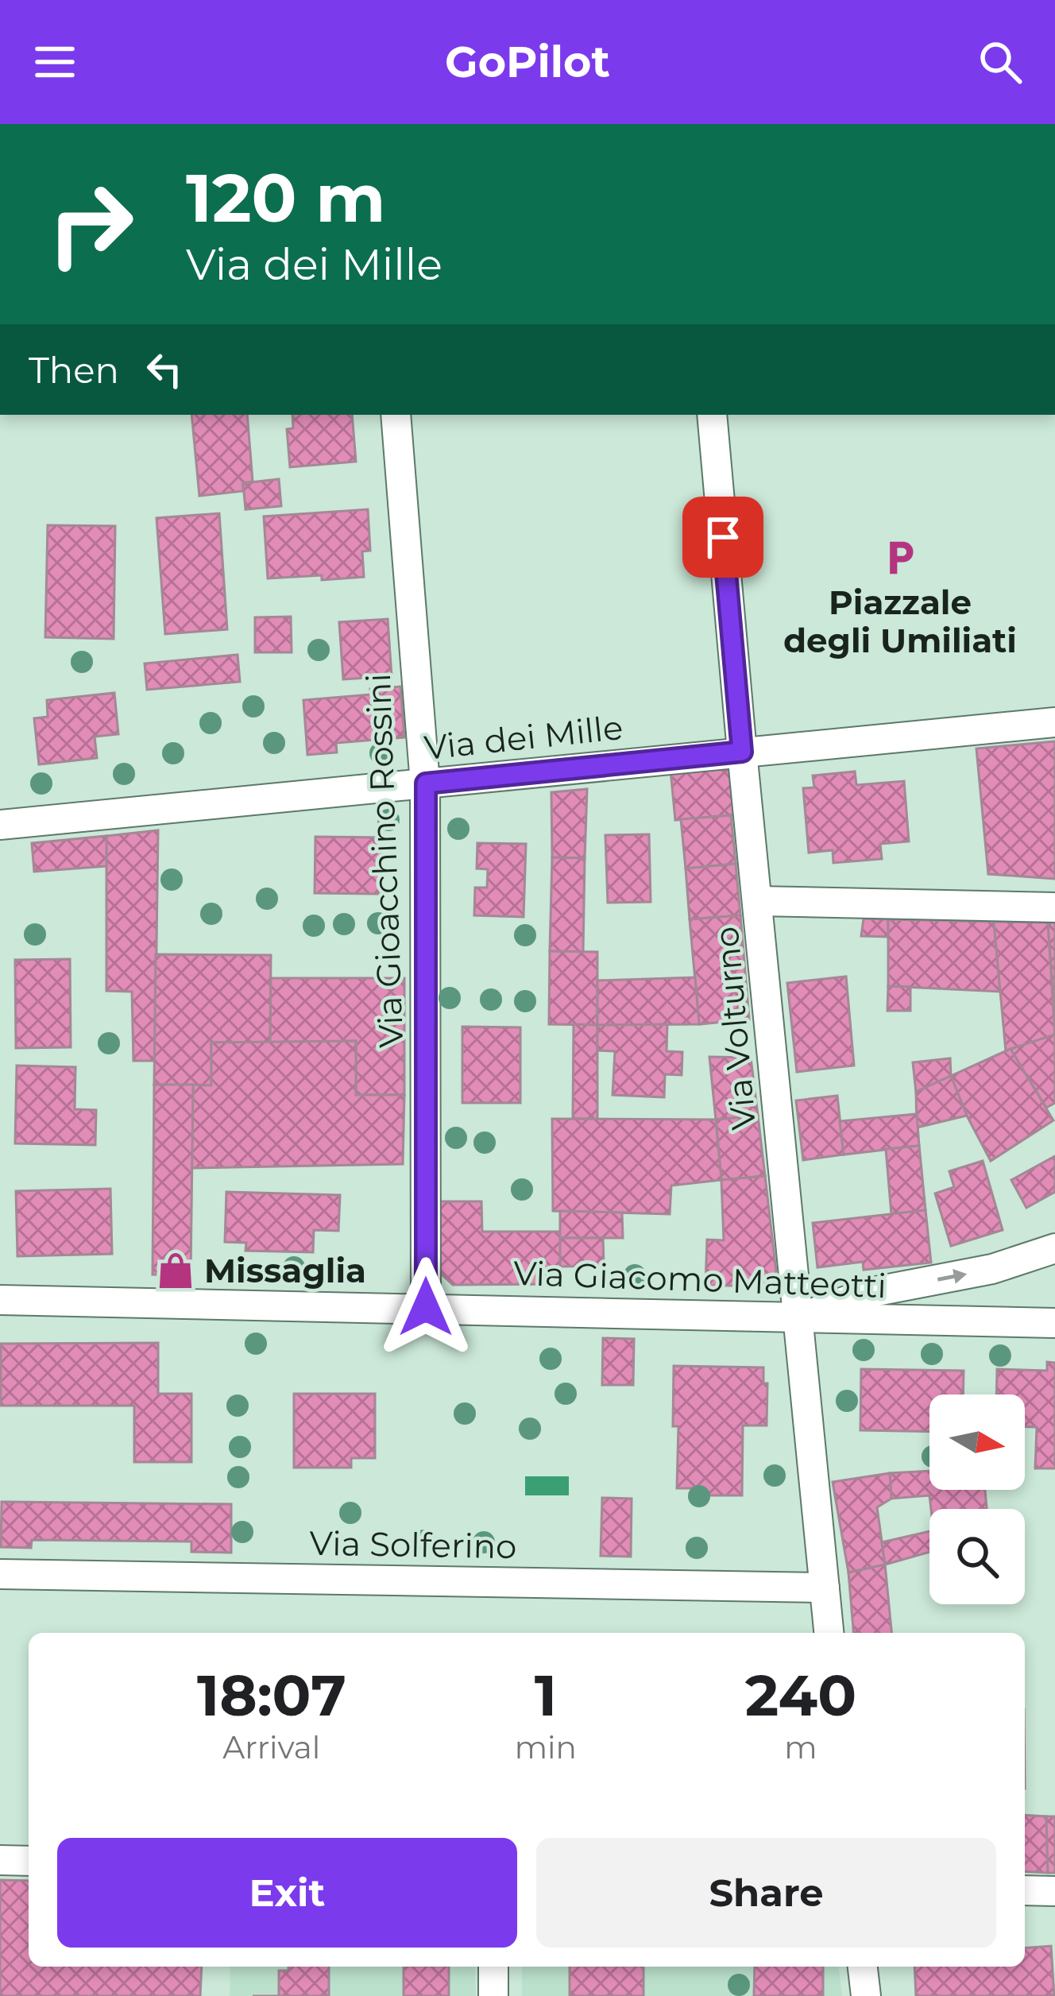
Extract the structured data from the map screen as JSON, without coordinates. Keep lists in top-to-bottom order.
{
  "streets": {
    "street": [
      "Via dei Mille",
      "Via Gioacchino Rossini",
      "Via Volturno",
      "Via Giacomo Matteotti",
      "Via Solferino"
    ]
  },
  "crossings": [
    ["Via dei Mille", "Via Gioacchino Rossini"],
    ["Via dei Mille", "Via Volturno"],
    ["Via Gioacchino Rossini", "Via Giacomo Matteotti"],
    ["Via Volturno", "Via Giacomo Matteotti"],
    ["Via Volturno", "Via Solferino"]
  ],
  "places": {
    "parking": ["Piazzale degli Umiliati"],
    "shop": ["Missaglia"]
  },
  "north": "right",
  "page": {
    "header": "GoPilot",
    "turn": ["120 m", "Via dei Mille"],
    "then": "Then",
    "eta": [
      "18:07",
      "Arrival",
      "1",
      "min",
      "240",
      "m"
    ],
    "buttons": ["Exit", "Share"]
  }
}
